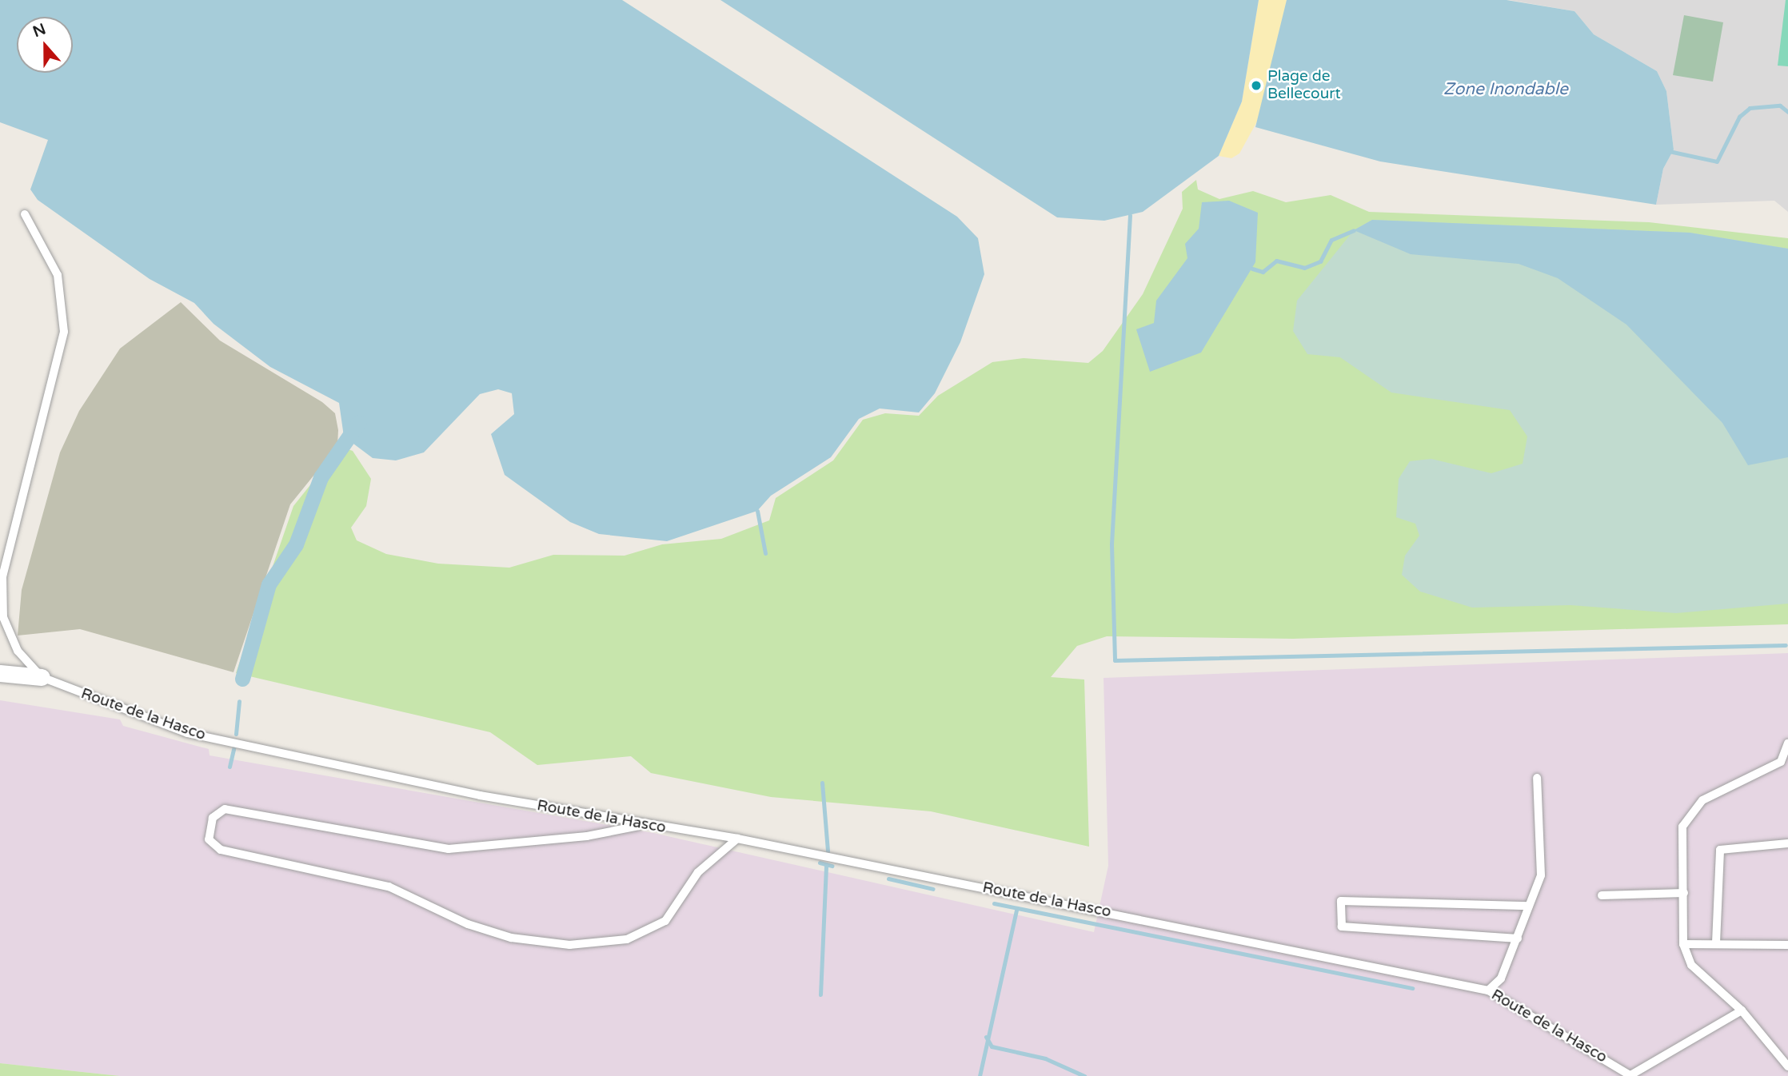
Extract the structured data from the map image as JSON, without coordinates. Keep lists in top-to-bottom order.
{
  "streets": {
    "lane": ["Route de la Hasco"]
  },
  "water": ["Zone Inondable"],
  "places": ["Plage de Bellecourt"],
  "north": "top"
}
